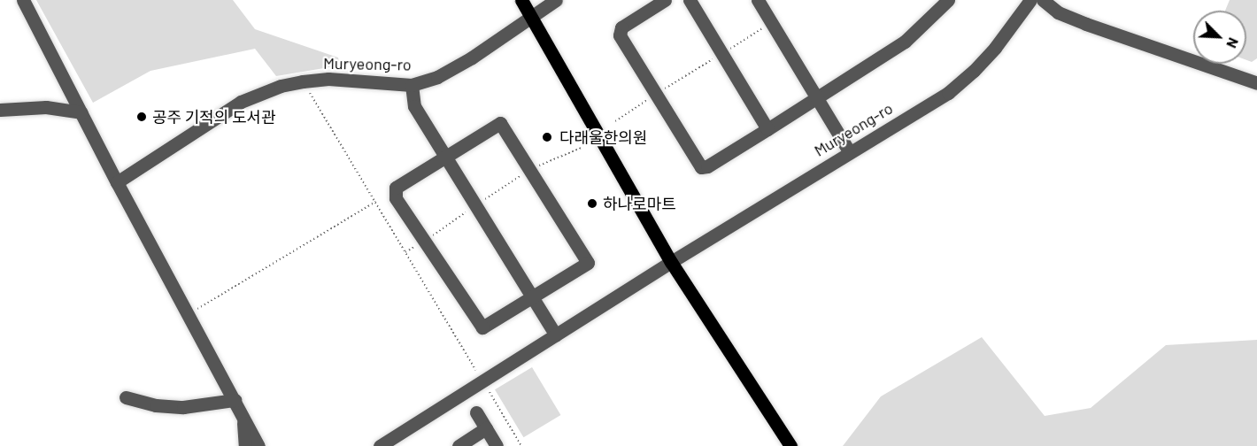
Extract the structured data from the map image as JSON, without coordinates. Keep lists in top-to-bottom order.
{
  "streets": {
    "street": ["Muryeong-ro"]
  },
  "places": ["공주 기적의 도서관", "다래울한의원", "하나로마트"],
  "north": "bottom right"
}
